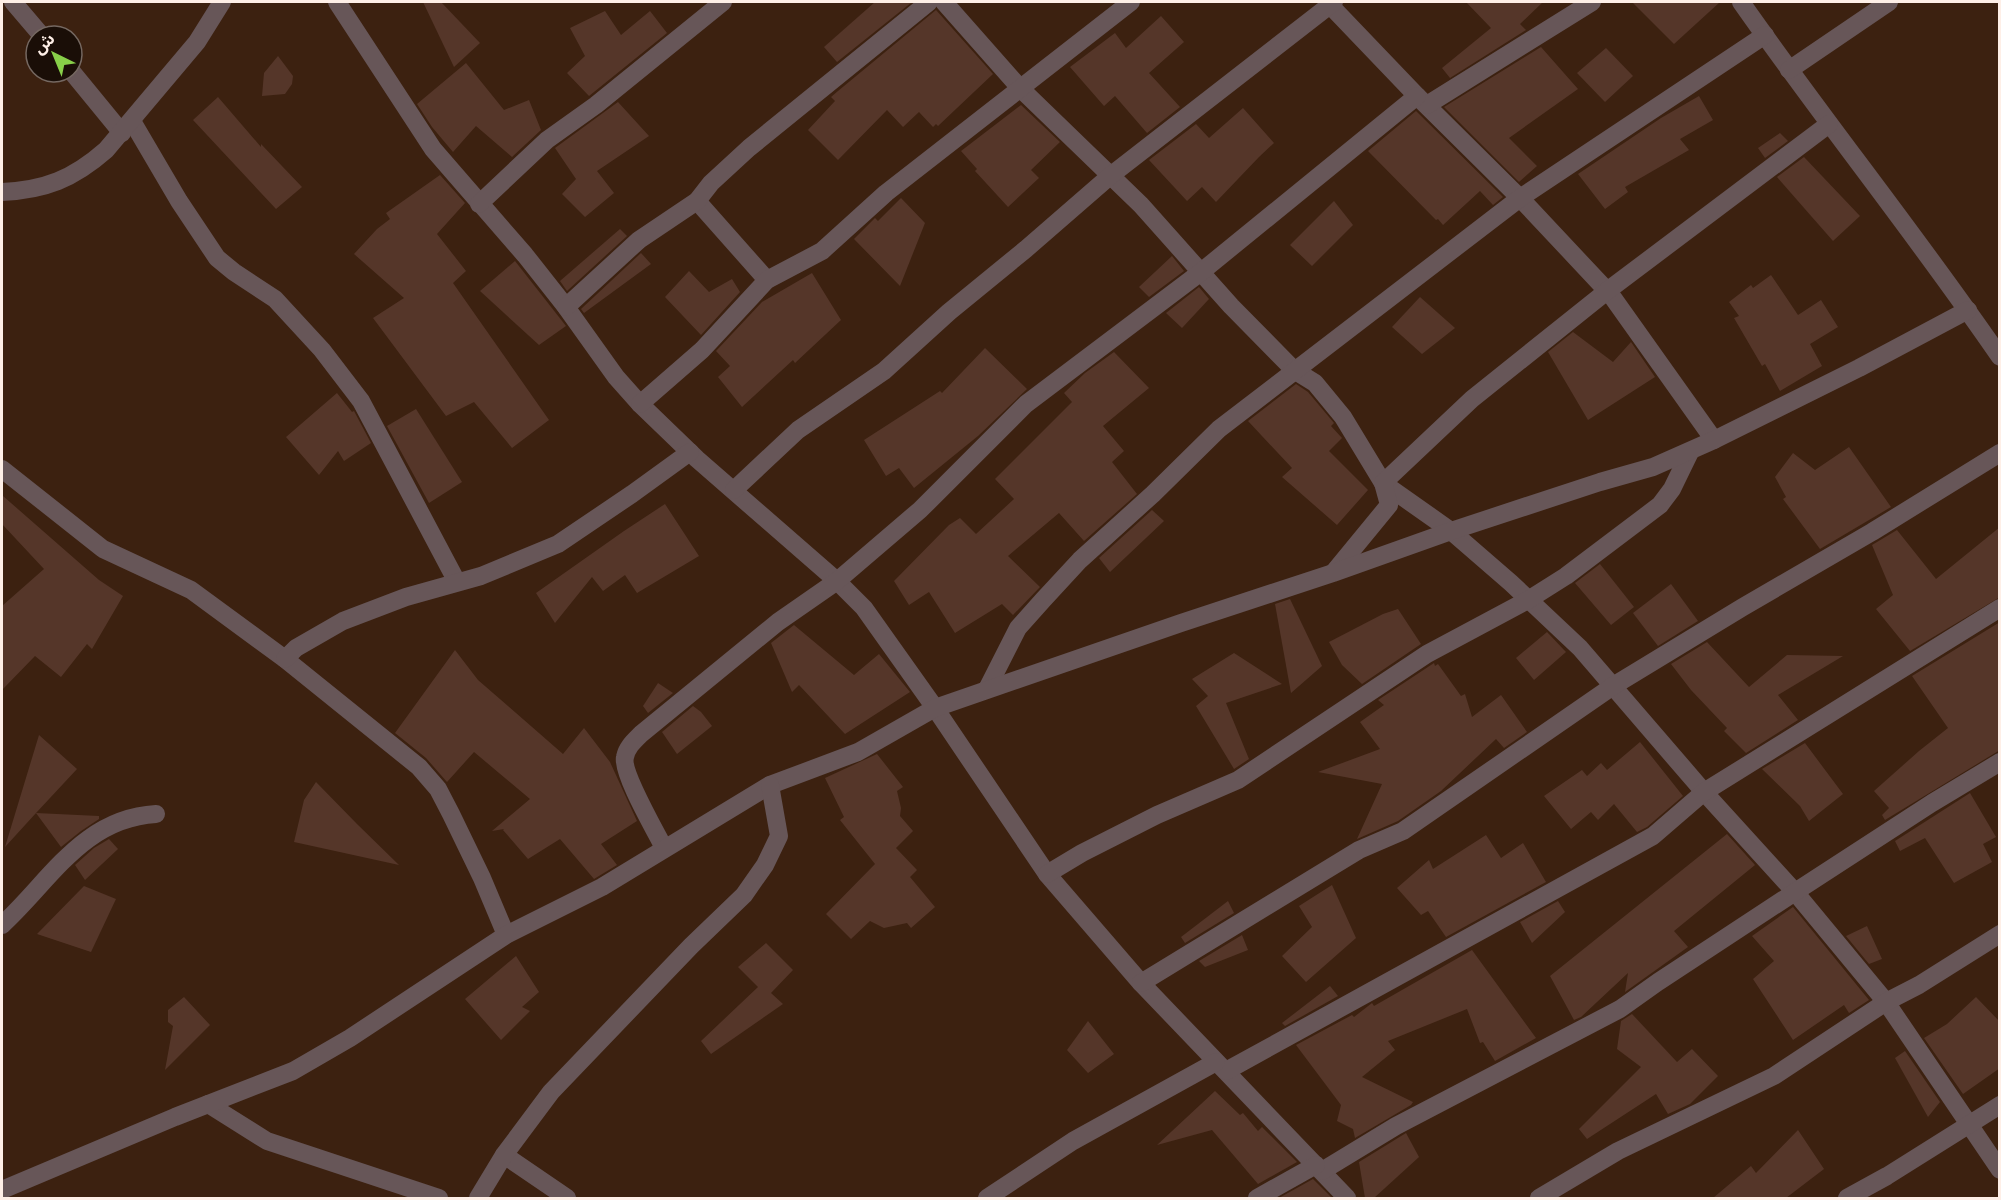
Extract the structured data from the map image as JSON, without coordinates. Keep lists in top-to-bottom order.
{
  "north": "top left"
}
